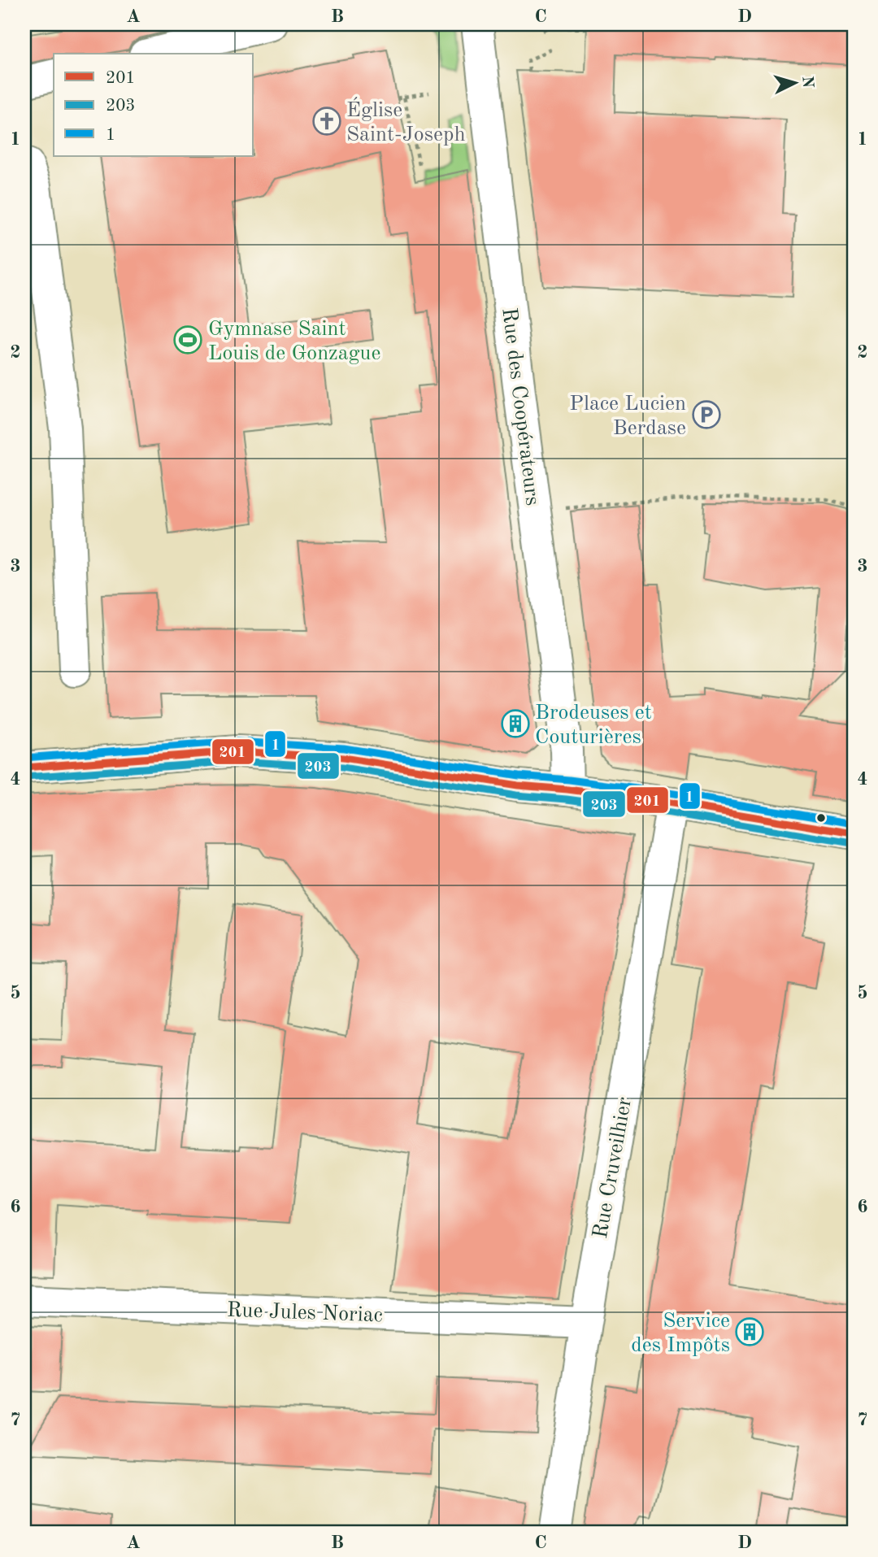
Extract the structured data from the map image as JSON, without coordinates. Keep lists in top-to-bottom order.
{
  "streets": {
    "street": ["Rue des Coopérateurs", "Rue Cruveilhier", "Rue Jules Noriac"]
  },
  "crossings": [
    ["Rue Cruveilhier", "Rue Jules Noriac"]
  ],
  "places": {
    "church": ["Église Saint-Joseph"],
    "sports": ["Gymnase Saint Louis de Gonzague"],
    "parking": ["Place Lucien Berdase"],
    "building": ["Brodeuses et Couturières", "Service des Impôts"]
  },
  "lines": ["transit line 1", "transit line 201", "transit line 203"],
  "legend": ["201", "203", "1"],
  "north": "right",
  "grid": {
    "columns": [
      "A",
      "B",
      "C",
      "D"
    ],
    "rows": [
      "1",
      "2",
      "3",
      "4",
      "5",
      "6",
      "7"
    ]
  }
}
